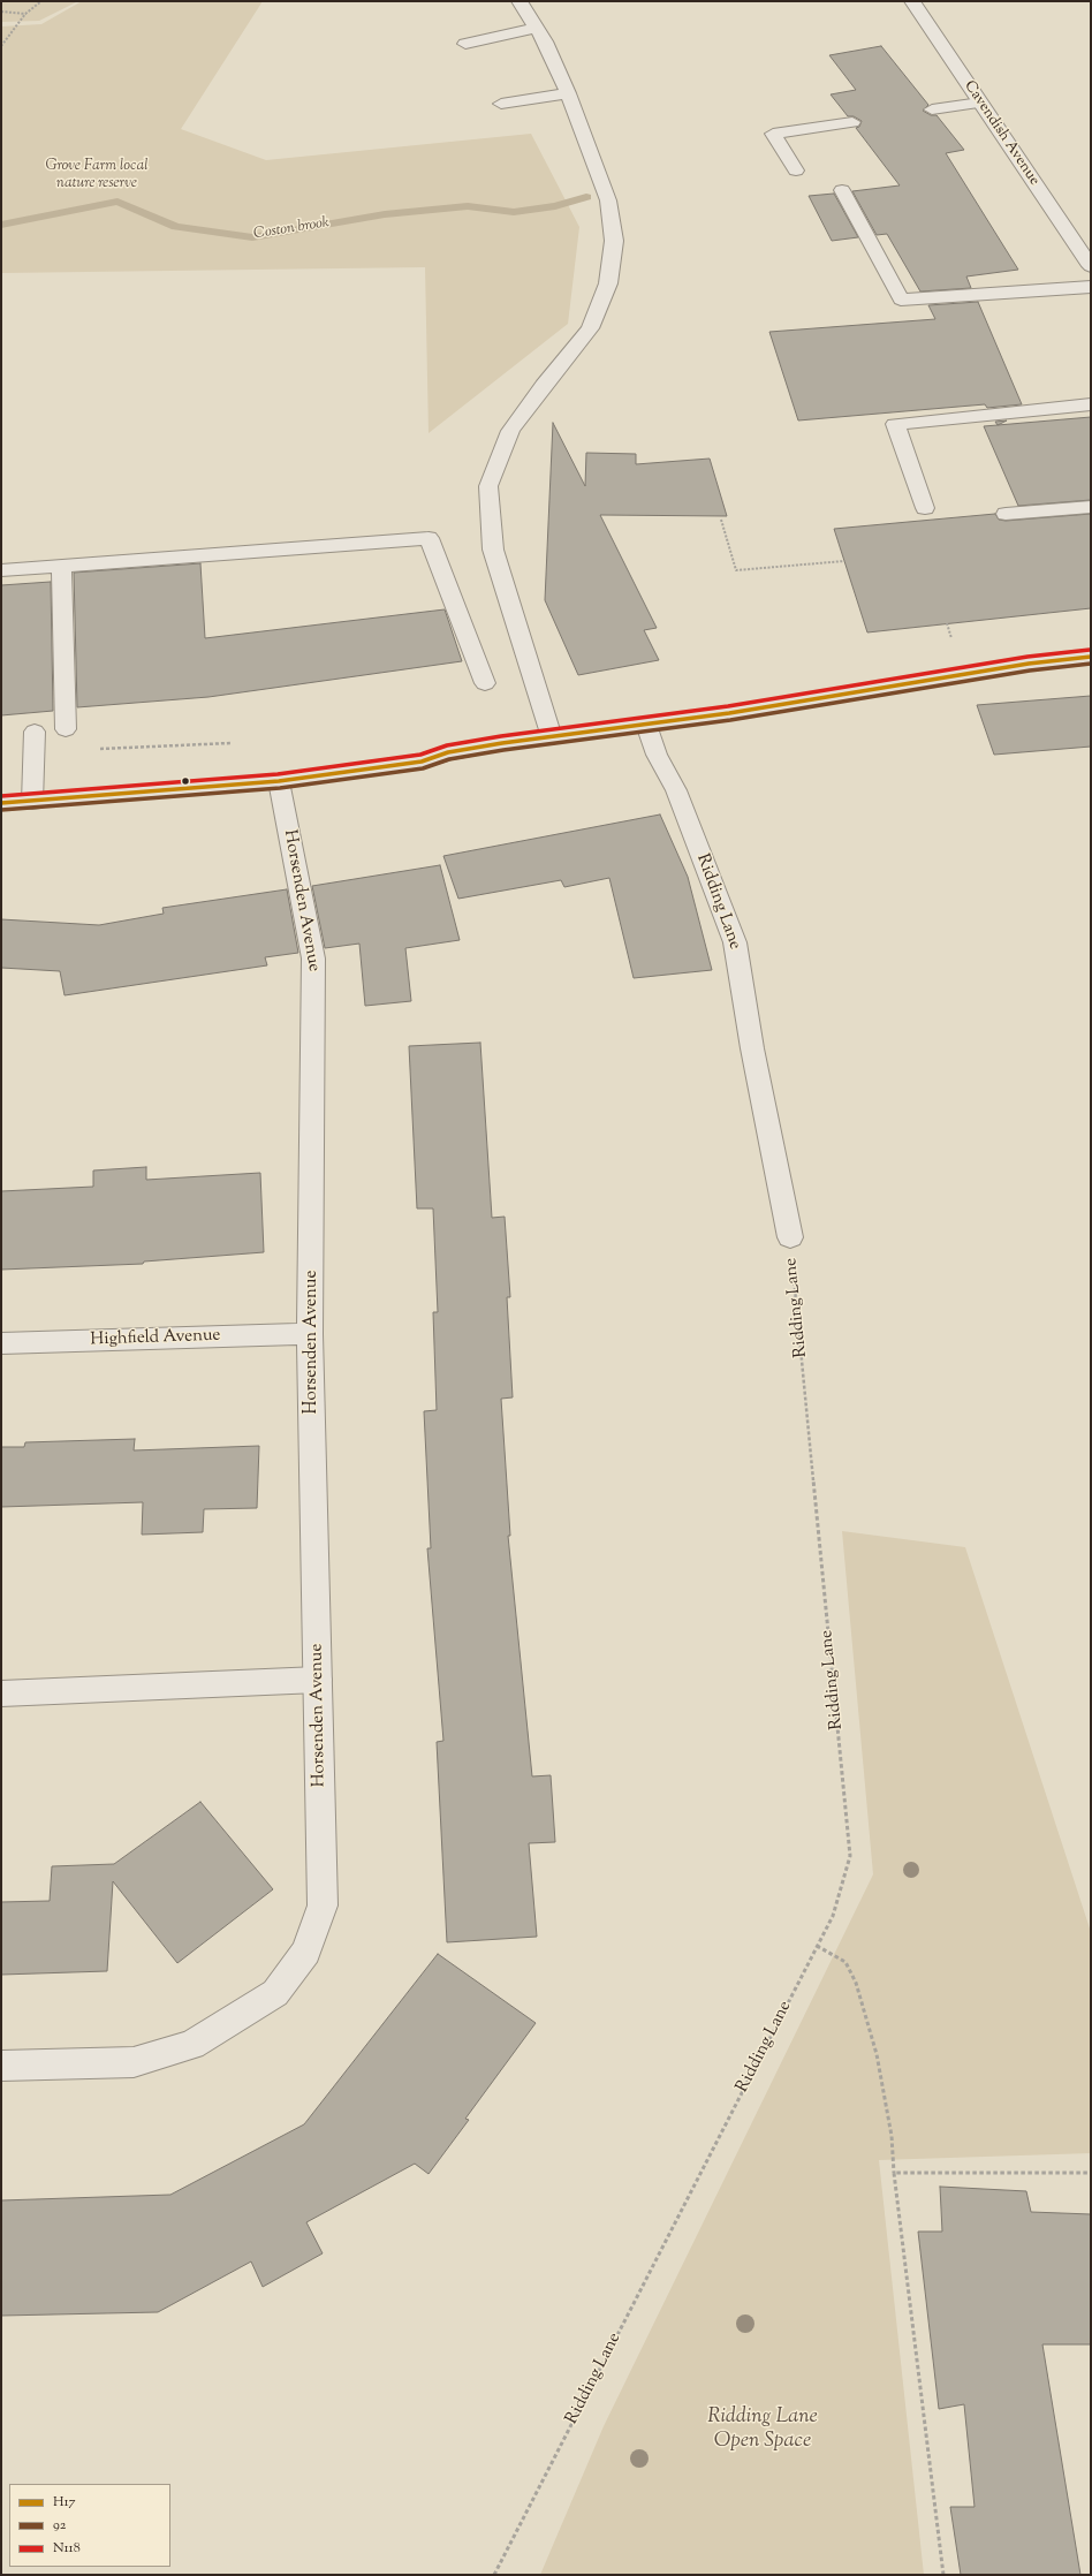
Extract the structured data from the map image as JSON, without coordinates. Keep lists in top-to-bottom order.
{
  "streets": {
    "street": [
      "Cavendish Avenue",
      "Horsenden Avenue",
      "Ridding Lane",
      "Highfield Avenue"
    ]
  },
  "crossings": [
    ["Horsenden Avenue", "Highfield Avenue"]
  ],
  "water": ["Coston brook"],
  "parks": ["Grove Farm local nature reserve", "Ridding Lane Open Space"],
  "lines": ["transit line N118", "transit line H17", "transit line 92"],
  "legend": ["H17", "92", "N118"]
}
